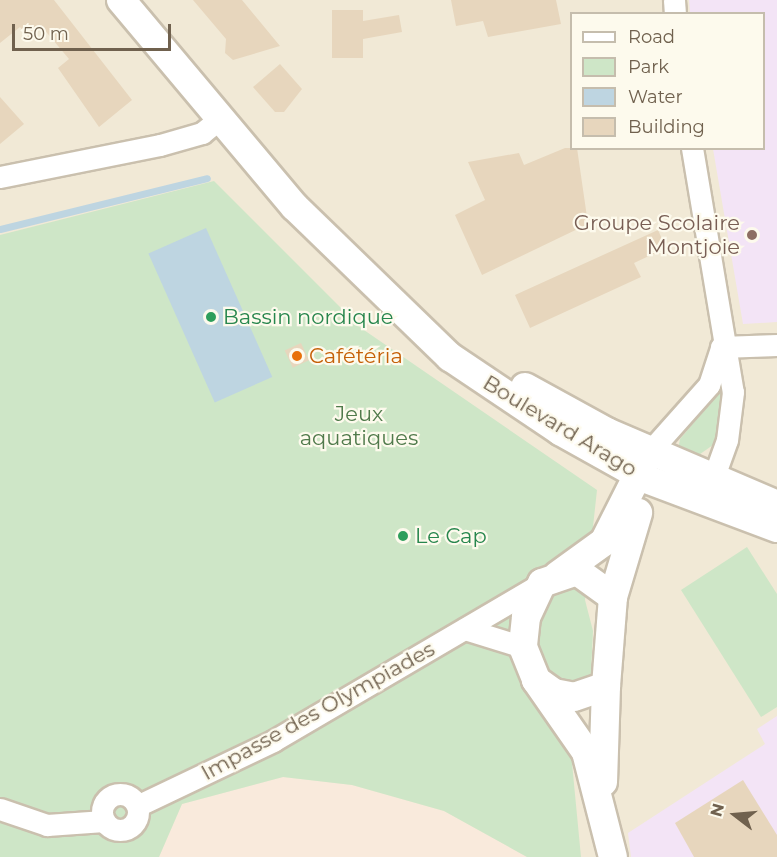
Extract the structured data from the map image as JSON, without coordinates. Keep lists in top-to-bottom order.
{
  "streets": {
    "street": ["Boulevard Arago", "Impasse des Olympiades"]
  },
  "crossings": [
    ["Boulevard Arago", "Impasse des Olympiades"]
  ],
  "parks": ["Jeux aquatiques"],
  "places": [
    "Groupe Scolaire Montjoie",
    "Bassin nordique",
    "Cafétéria",
    "Le Cap"
  ],
  "legend": [
    "Road",
    "Park",
    "Water",
    "Building"
  ],
  "scale_bar": "50 m",
  "north": "left"
}
